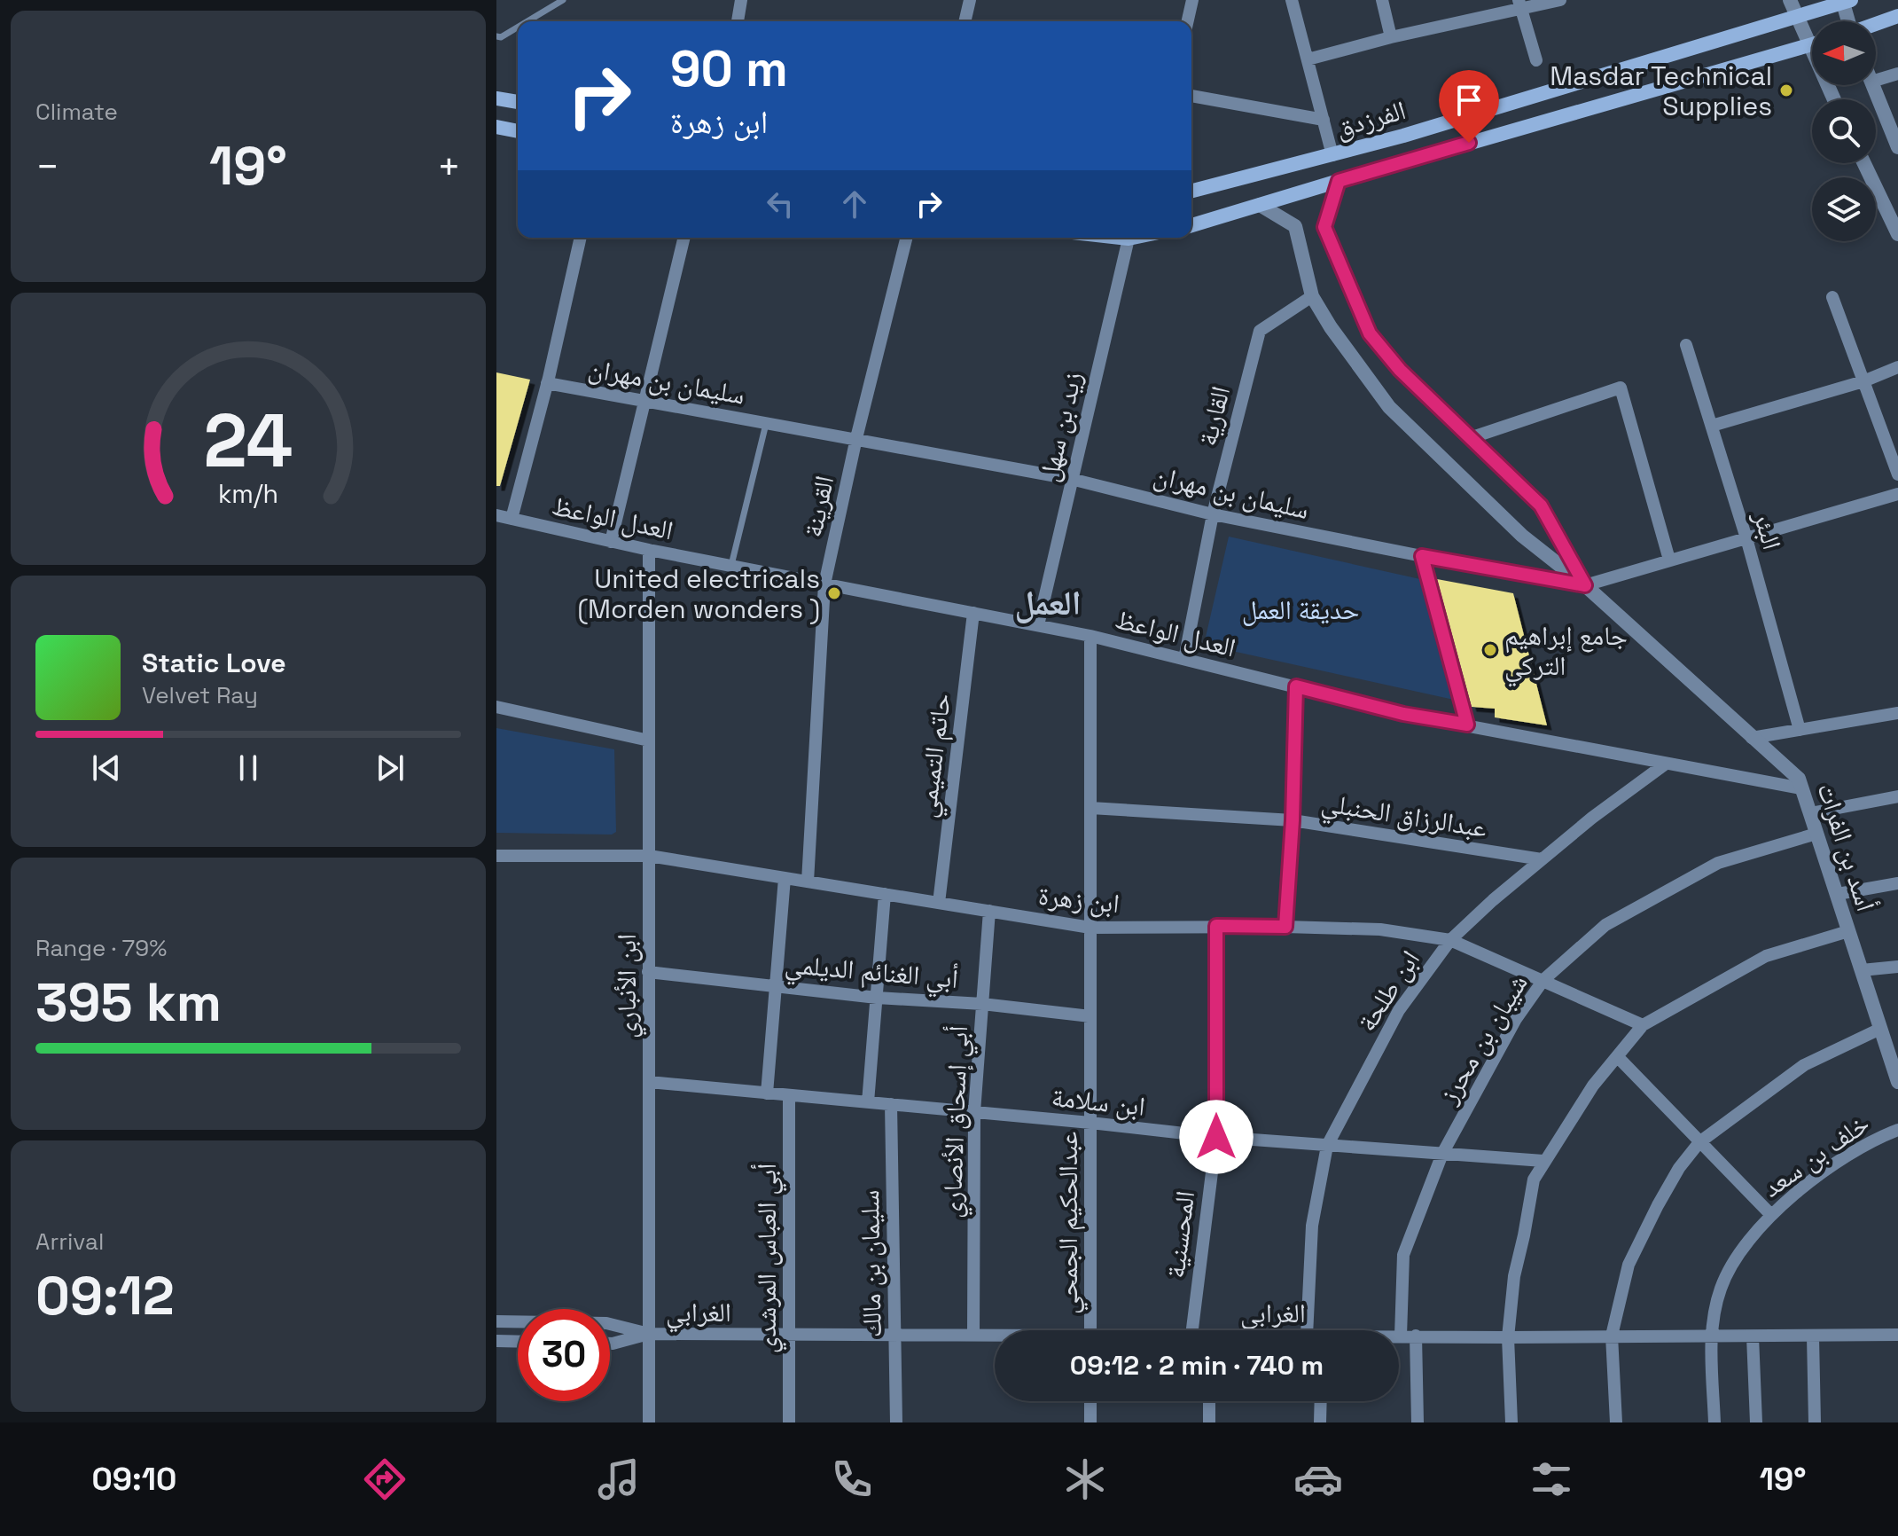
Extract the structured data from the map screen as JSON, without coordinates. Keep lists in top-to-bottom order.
{
  "streets": {
    "main road": ["الفرزدق"],
    "street": [
      "سليمان بن مهران",
      "القارية",
      "زيد بن سهل",
      "القرينة",
      "العدل الواعظ",
      "البئر",
      "حاتم التميمي",
      "عبدالرزاق الحنبلي",
      "أسد بن الفرات",
      "ابن زهرة",
      "أبي الغنائم الديلمي",
      "ابن الأنباري",
      "ابن طلحة",
      "شيبان بن محرز",
      "ابن سلامة",
      "أبي إسحاق الأنصاري",
      "خلف بن سعد",
      "عبدالحكيم الجمحي",
      "المحسنية",
      "أبي العباس المرشدي",
      "سليمان بن مالك",
      "الغرابي"
    ]
  },
  "crossings": [
    ["الفرزدق", "أسد بن الفرات"],
    ["سليمان بن مهران", "القارية"],
    ["سليمان بن مهران", "زيد بن سهل"],
    ["سليمان بن مهران", "القرينة"],
    ["سليمان بن مهران", "البئر"],
    ["سليمان بن مهران", "أسد بن الفرات"],
    ["القارية", "العدل الواعظ"],
    ["القارية", "أسد بن الفرات"],
    ["زيد بن سهل", "العدل الواعظ"],
    ["القرينة", "العدل الواعظ"],
    ["القرينة", "ابن زهرة"],
    ["العدل الواعظ", "حاتم التميمي"],
    ["العدل الواعظ", "أسد بن الفرات"],
    ["العدل الواعظ", "ابن الأنباري"],
    ["العدل الواعظ", "ابن طلحة"],
    ["العدل الواعظ", "عبدالحكيم الجمحي"],
    ["حاتم التميمي", "ابن زهرة"],
    ["عبدالرزاق الحنبلي", "ابن طلحة"],
    ["عبدالرزاق الحنبلي", "عبدالحكيم الجمحي"],
    ["أسد بن الفرات", "شيبان بن محرز"],
    ["ابن زهرة", "ابن الأنباري"],
    ["ابن زهرة", "ابن طلحة"],
    ["ابن زهرة", "شيبان بن محرز"],
    ["ابن زهرة", "أبي إسحاق الأنصاري"],
    ["ابن زهرة", "عبدالحكيم الجمحي"],
    ["ابن زهرة", "المحسنية"],
    ["أبي الغنائم الديلمي", "ابن الأنباري"],
    ["أبي الغنائم الديلمي", "أبي إسحاق الأنصاري"],
    ["أبي الغنائم الديلمي", "عبدالحكيم الجمحي"],
    ["ابن الأنباري", "ابن سلامة"],
    ["ابن الأنباري", "الغرابي"],
    ["ابن طلحة", "ابن سلامة"],
    ["شيبان بن محرز", "ابن سلامة"],
    ["شيبان بن محرز", "الغرابي"],
    ["ابن سلامة", "أبي إسحاق الأنصاري"],
    ["ابن سلامة", "عبدالحكيم الجمحي"],
    ["ابن سلامة", "المحسنية"],
    ["ابن سلامة", "أبي العباس المرشدي"],
    ["ابن سلامة", "سليمان بن مالك"],
    ["أبي إسحاق الأنصاري", "الغرابي"],
    ["خلف بن سعد", "الغرابي"],
    ["أبي العباس المرشدي", "الغرابي"],
    ["سليمان بن مالك", "الغرابي"]
  ],
  "districts": ["العمل"],
  "parks": ["حديقة العمل"],
  "places": ["Masdar Technical Supplies", "United electricals (Morden wonders )", "جامع إبراهيم التركي"],
  "north": "left",
  "page": {
    "tile": [
      "Climate",
      ["Range · 79%", "395 km"],
      ["Arrival", "09:12"]
    ],
    "turn": ["90 m", "ابن زهرة"],
    "heat": ["−", "19°", "+"],
    "song": ["Static Love", "Velvet Ray"],
    "limit": "30",
    "trip": "09:12 · 2 min · 740 m",
    "tabs": ["09:10", "19°"],
    "gauge": ["24", "km/h"]
  }
}
